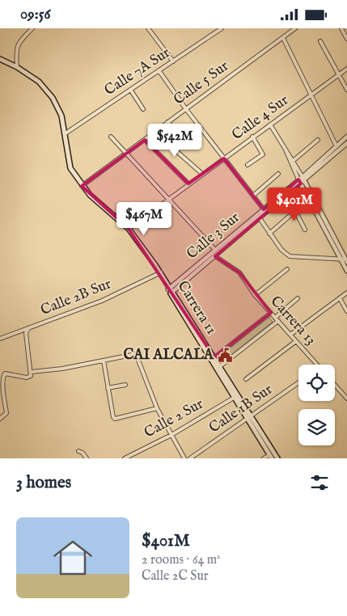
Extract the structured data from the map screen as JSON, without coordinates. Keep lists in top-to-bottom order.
{
  "streets": {
    "main road": ["Carrera 11"],
    "street": [
      "Calle 7A Sur",
      "Calle 5 Sur",
      "Calle 4 Sur",
      "Calle 3 Sur",
      "Calle 2B Sur",
      "Carrera 13",
      "Calle 1B Sur",
      "Calle 2 Sur"
    ]
  },
  "crossings": [
    ["Calle 7A Sur", "Carrera 11"],
    ["Calle 5 Sur", "Carrera 11"],
    ["Calle 4 Sur", "Carrera 11"],
    ["Calle 3 Sur", "Carrera 11"],
    ["Calle 3 Sur", "Carrera 13"],
    ["Calle 2B Sur", "Carrera 11"],
    ["Carrera 11", "Calle 1B Sur"],
    ["Carrera 11", "Calle 2 Sur"]
  ],
  "places": {
    "public building": ["CAI ALCALA"]
  },
  "page": {
    "status": "09:56",
    "price": ["$542M", "$401M", "$467M"],
    "heading": "3 homes",
    "list": [
      {
        "name": "$401M",
        "note": "2 rooms · 64 m² · Calle 2C Sur"
      }
    ]
  }
}
